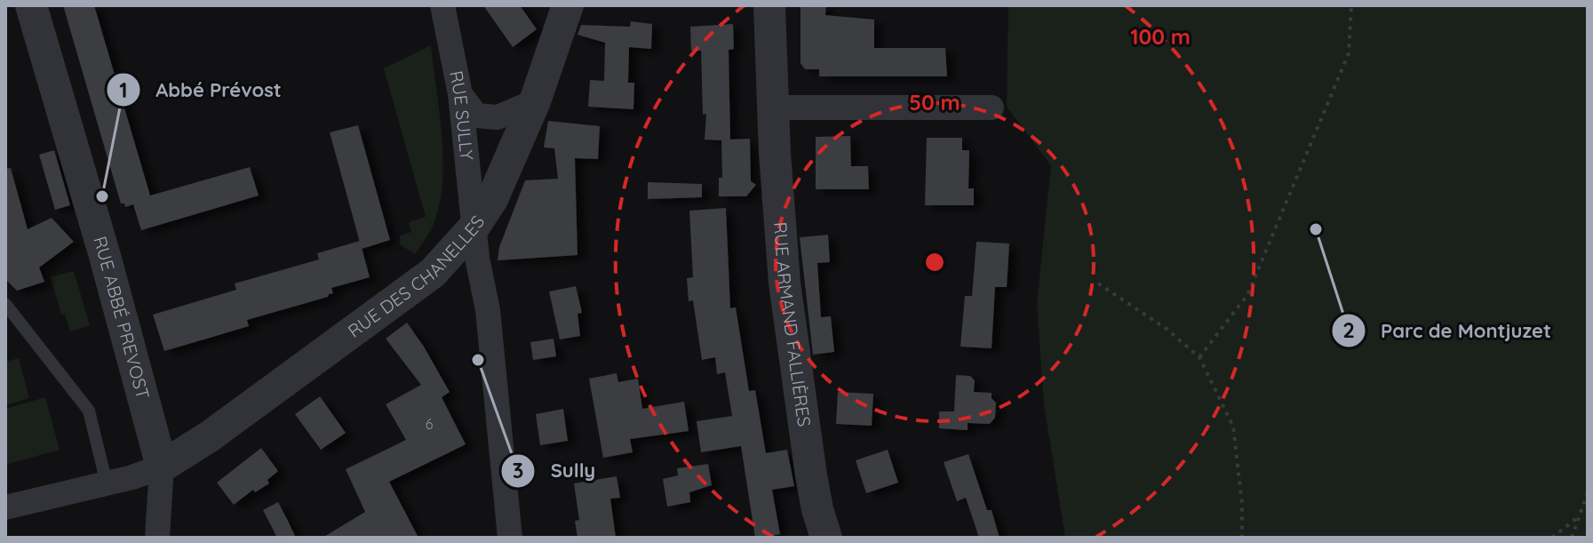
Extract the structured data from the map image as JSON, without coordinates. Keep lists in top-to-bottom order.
{
  "streets": {
    "street": [
      "RUE SULLY",
      "RUE DES CHANELLES",
      "RUE ABBÉ PREVOST",
      "RUE ARMAND FALLIÈRES"
    ]
  },
  "crossings": [
    ["RUE SULLY", "RUE DES CHANELLES"],
    ["RUE DES CHANELLES", "RUE ABBÉ PREVOST"]
  ],
  "places": ["Abbé Prévost", "Parc de Montjuzet", "Sully"],
  "house_numbers": ["6"],
  "rings": ["100 m", "50 m"]
}
